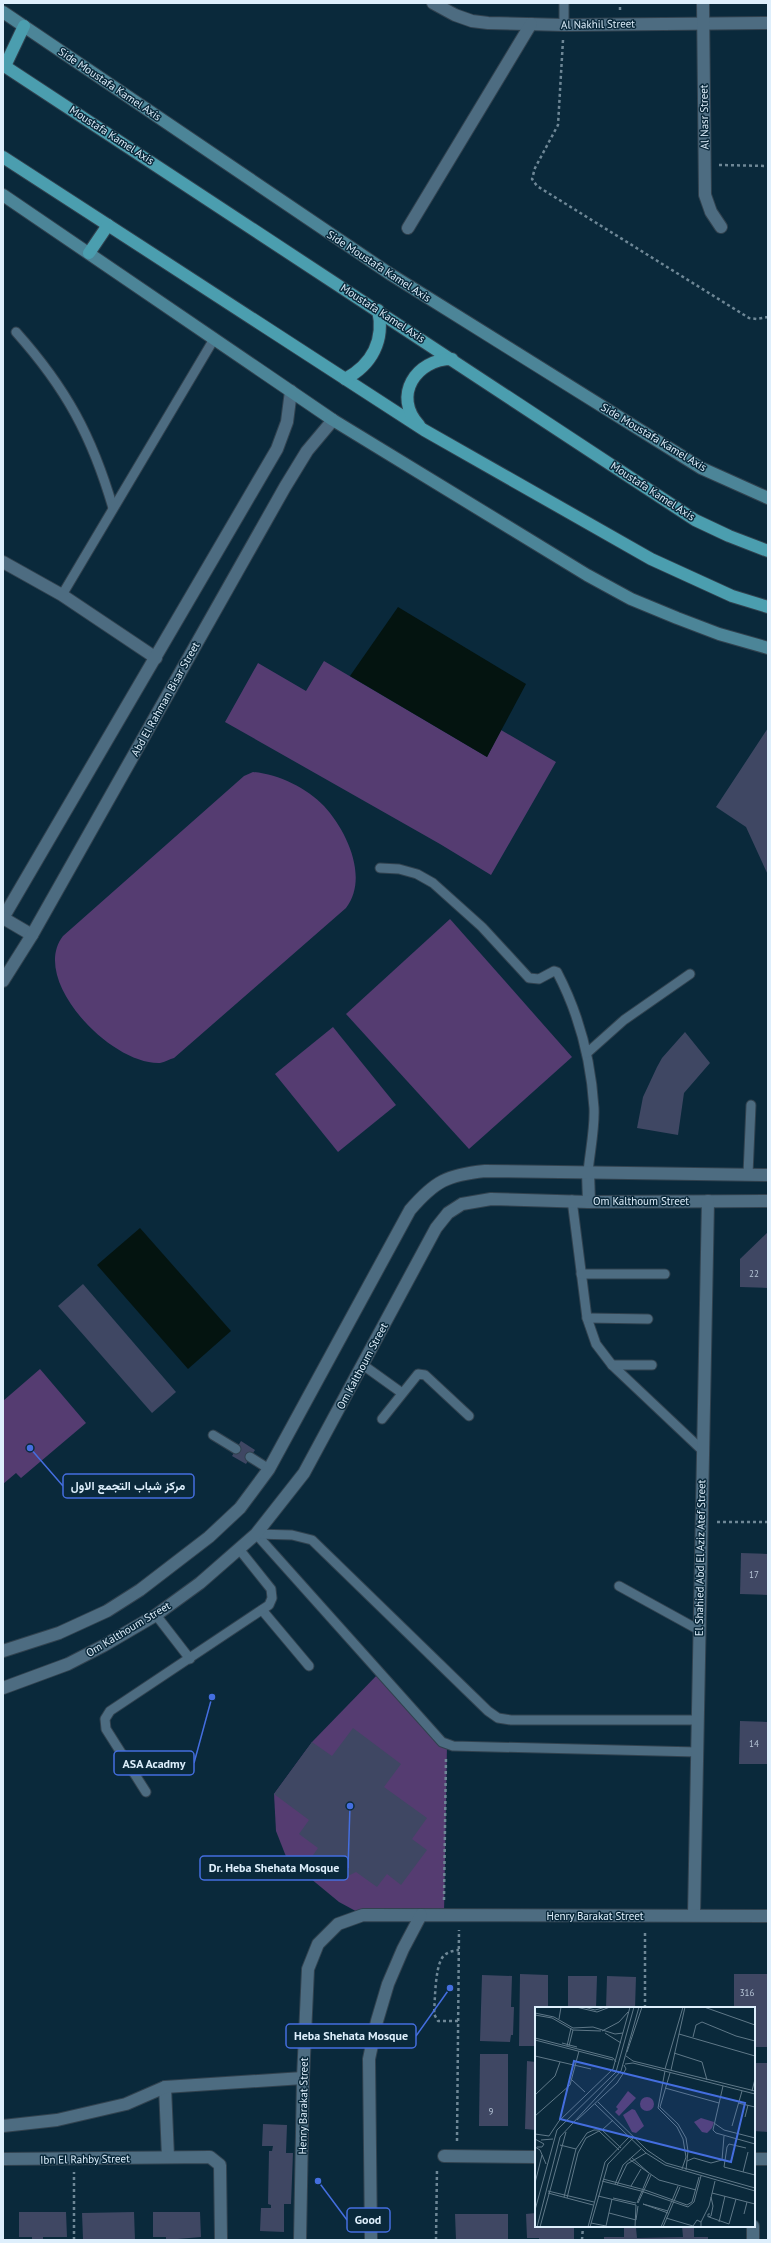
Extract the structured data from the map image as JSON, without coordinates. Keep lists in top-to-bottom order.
{
  "streets": {
    "main road": ["Moustafa Kamel Axis"],
    "street": [
      "Al Nakhil Street",
      "Side Moustafa Kamel Axis",
      "Al Nasr Street",
      "Abd El Rahman Bisar Street",
      "Om Kalthoum Street",
      "El Shahied Abd El Aziz Atef Street",
      "Henry Barakat Street",
      "Ibn El Rahby Street"
    ]
  },
  "crossings": [
    ["Al Nakhil Street", "Al Nasr Street"],
    ["Om Kalthoum Street", "El Shahied Abd El Aziz Atef Street"],
    ["El Shahied Abd El Aziz Atef Street", "Henry Barakat Street"]
  ],
  "places": [
    "مركز شباب التجمع الاول",
    "ASA Acadmy",
    "Dr. Heba Shehata Mosque",
    "Heba Shehata Mosque",
    "Good"
  ],
  "house_numbers": [
    "22",
    "17",
    "14",
    "316",
    "9"
  ]
}
